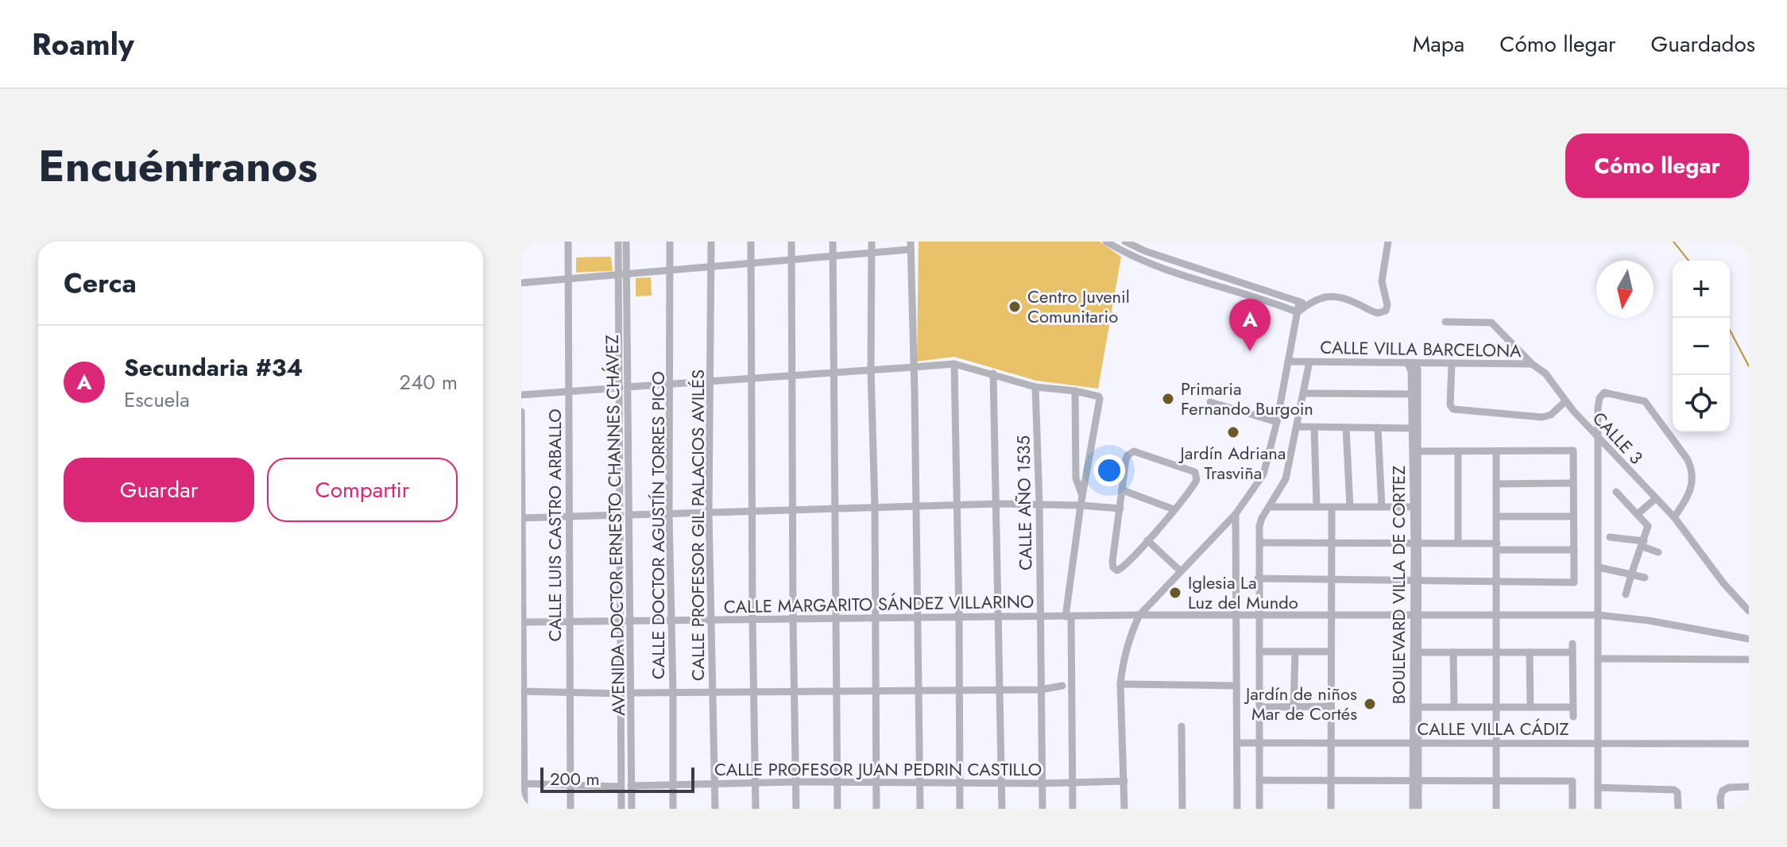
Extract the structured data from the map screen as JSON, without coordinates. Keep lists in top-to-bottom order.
{
  "streets": {
    "street": [
      "CALLE VILLA BARCELONA",
      "CALLE 3",
      "CALLE AÑO 1535",
      "CALLE LUIS CASTRO ARBALLO",
      "AVENIDA DOCTOR ERNESTO CHANNES CHÁVEZ",
      "CALLE DOCTOR AGUSTÍN TORRES PICO",
      "CALLE PROFESOR GIL PALACIOS AVILÉS",
      "BOULEVARD VILLA DE CORTEZ",
      "CALLE MARGARITO SÁNDEZ VILLARINO",
      "CALLE VILLA CÁDIZ",
      "CALLE PROFESOR JUAN PEDRIN CASTILLO"
    ]
  },
  "crossings": [
    ["CALLE VILLA BARCELONA", "CALLE 3"],
    ["CALLE VILLA BARCELONA", "BOULEVARD VILLA DE CORTEZ"],
    ["CALLE VILLA BARCELONA", "CALLE MARGARITO SÁNDEZ VILLARINO"],
    ["CALLE VILLA BARCELONA", "CALLE VILLA CÁDIZ"],
    ["CALLE AÑO 1535", "CALLE MARGARITO SÁNDEZ VILLARINO"],
    ["CALLE AÑO 1535", "CALLE PROFESOR JUAN PEDRIN CASTILLO"],
    ["CALLE LUIS CASTRO ARBALLO", "CALLE MARGARITO SÁNDEZ VILLARINO"],
    ["AVENIDA DOCTOR ERNESTO CHANNES CHÁVEZ", "CALLE MARGARITO SÁNDEZ VILLARINO"],
    ["AVENIDA DOCTOR ERNESTO CHANNES CHÁVEZ", "CALLE PROFESOR JUAN PEDRIN CASTILLO"],
    ["CALLE DOCTOR AGUSTÍN TORRES PICO", "CALLE MARGARITO SÁNDEZ VILLARINO"],
    ["CALLE DOCTOR AGUSTÍN TORRES PICO", "CALLE PROFESOR JUAN PEDRIN CASTILLO"],
    ["CALLE PROFESOR GIL PALACIOS AVILÉS", "CALLE MARGARITO SÁNDEZ VILLARINO"],
    ["CALLE PROFESOR GIL PALACIOS AVILÉS", "CALLE PROFESOR JUAN PEDRIN CASTILLO"],
    ["BOULEVARD VILLA DE CORTEZ", "CALLE MARGARITO SÁNDEZ VILLARINO"],
    ["BOULEVARD VILLA DE CORTEZ", "CALLE VILLA CÁDIZ"]
  ],
  "places": [
    "Centro Juvenil Comunitario",
    "Primaria Fernando Burgoin",
    "Jardín Adriana Trasviña",
    "Iglesia La Luz del Mundo",
    "Jardín de niños Mar de Cortés"
  ],
  "scale_bar": "200 m",
  "north": "bottom",
  "page": {
    "header": "Roamly",
    "nav": ["Mapa", "Cómo llegar", "Guardados"],
    "title": "Encuéntranos",
    "buttons": [
      "Cómo llegar",
      ["Guardar", "Compartir"]
    ],
    "heading": "Cerca",
    "map_buttons": ["+", "−"],
    "pins": "A",
    "list": [
      {
        "mark": "A",
        "name": "Secundaria #34",
        "note": "Escuela",
        "value": "240 m"
      }
    ],
    "scale": "200 m"
  }
}
